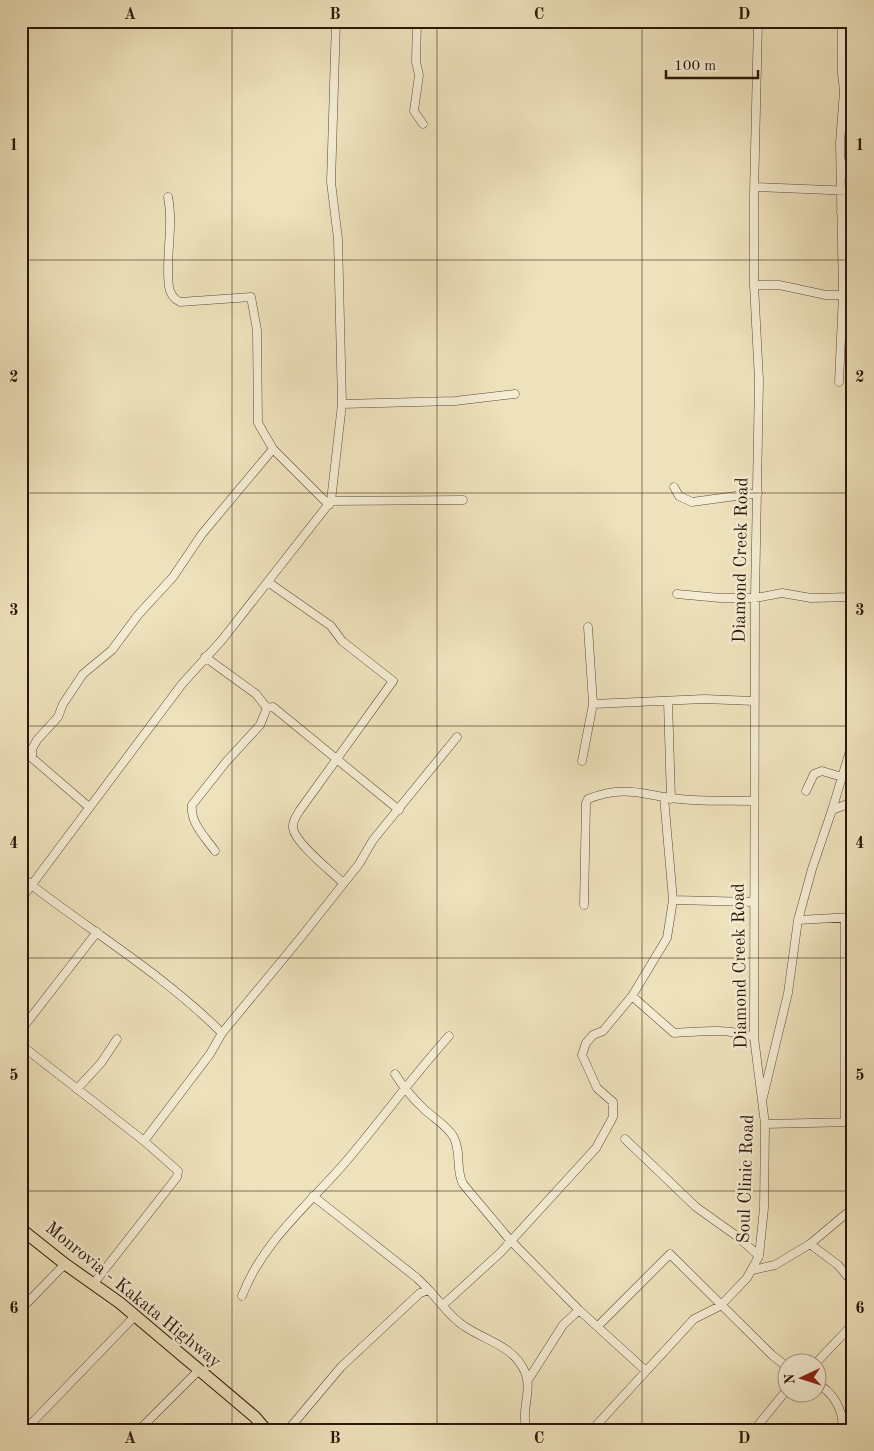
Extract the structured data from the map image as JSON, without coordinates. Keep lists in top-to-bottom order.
{
  "streets": {
    "highway": ["Monrovia - Kakata Highway"],
    "street": ["Diamond Creek Road", "Soul Clinic Road"]
  },
  "crossings": [
    ["Diamond Creek Road", "Soul Clinic Road"]
  ],
  "scale_bar": "100 m",
  "north": "left",
  "grid": {
    "columns": [
      "A",
      "B",
      "C",
      "D"
    ],
    "rows": [
      "1",
      "2",
      "3",
      "4",
      "5",
      "6"
    ]
  }
}
